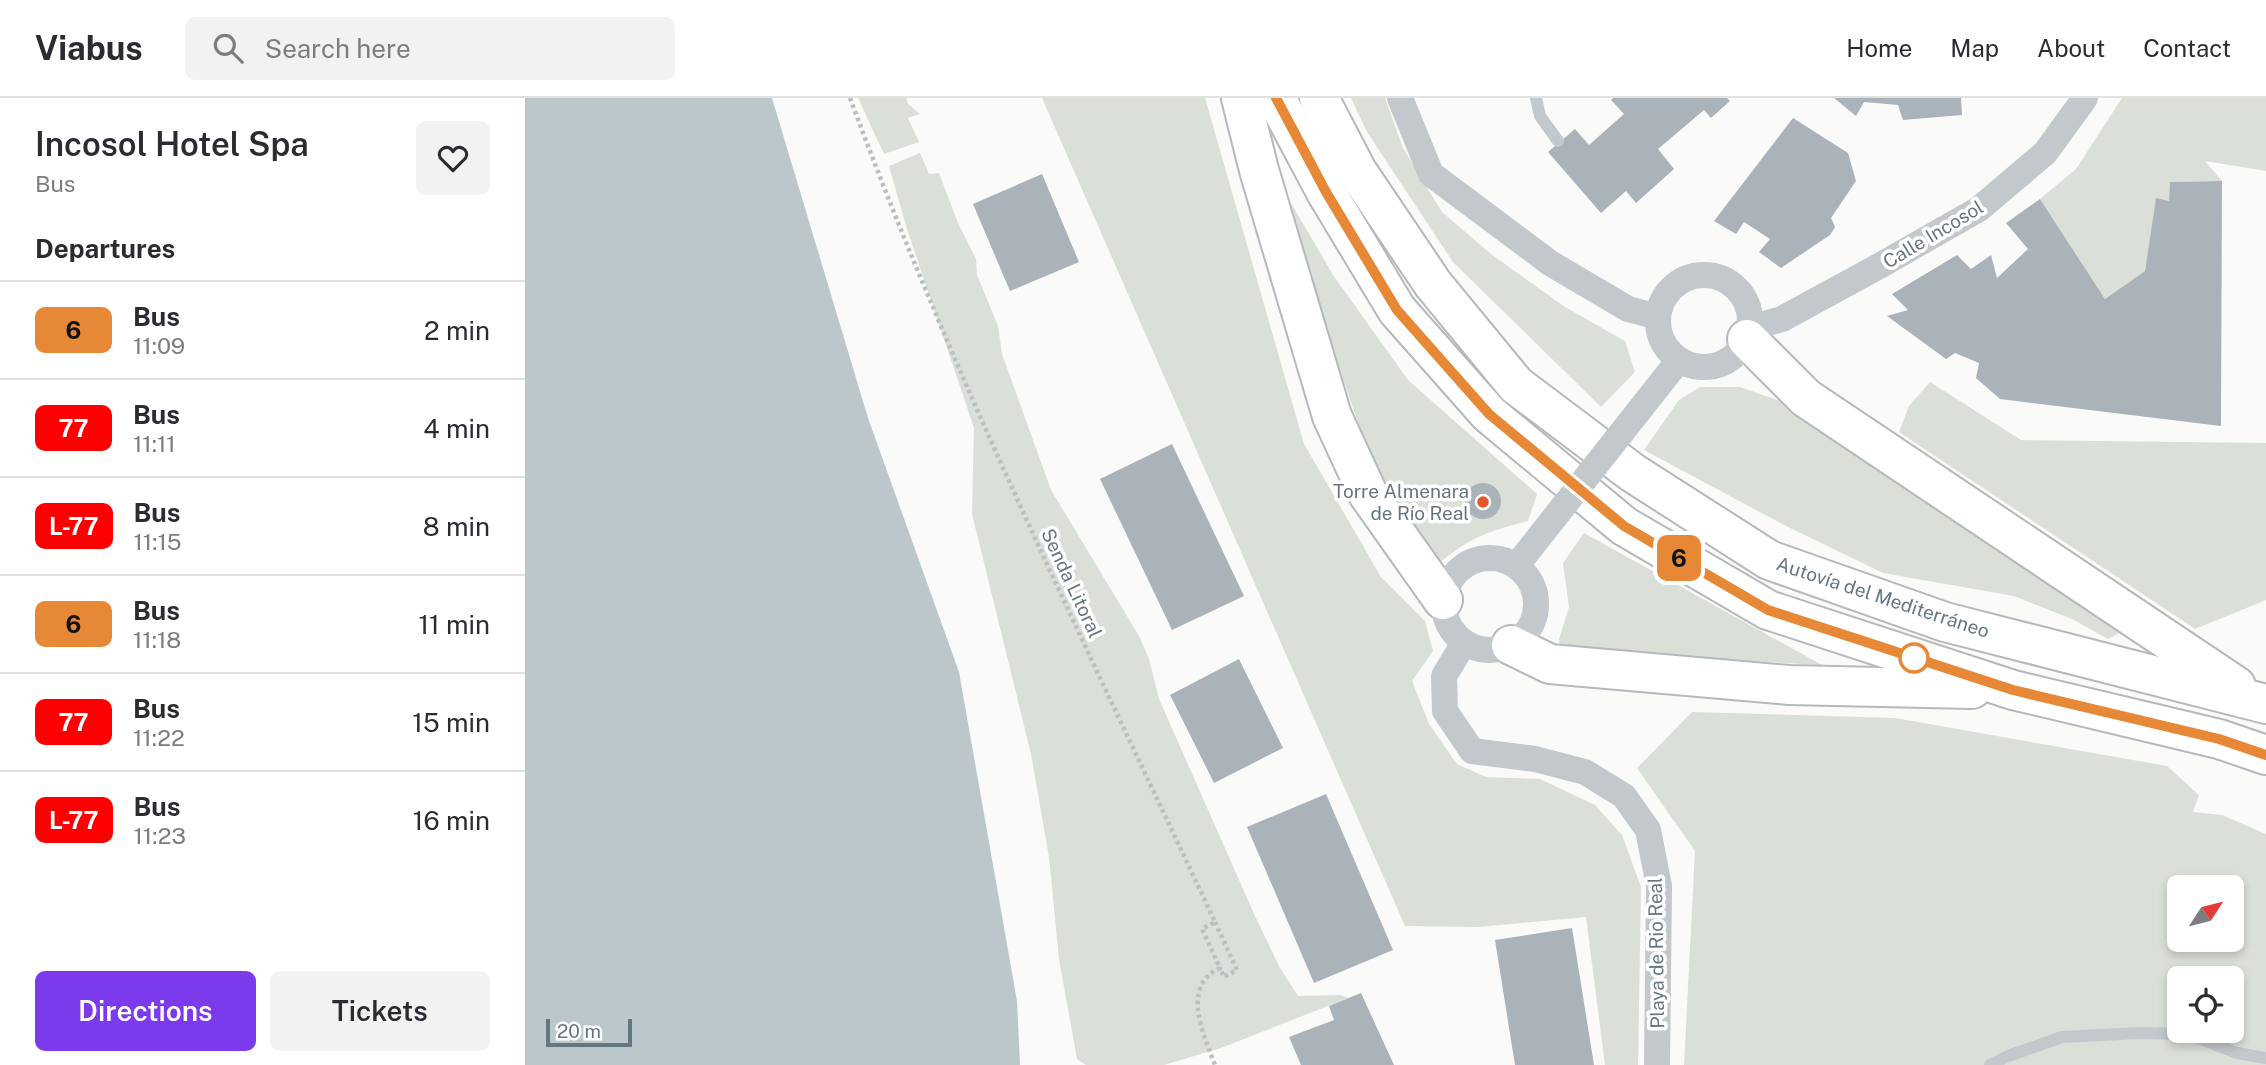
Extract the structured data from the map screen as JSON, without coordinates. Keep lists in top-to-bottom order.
{
  "streets": {
    "highway": ["Autovía del Mediterráneo"],
    "street": ["Calle Incosol", "Playa de Rio Real"],
    "path": ["Senda Litoral"]
  },
  "places": ["Torre Almenara de Río Real"],
  "lines": ["bus line 6"],
  "scale_bar": "20 m",
  "north": "top right",
  "page": {
    "header": "Viabus",
    "search": "Search here",
    "nav": [
      "Home",
      "Map",
      "About",
      "Contact"
    ],
    "heading": [
      ["Incosol Hotel Spa", "Bus"],
      "Departures"
    ],
    "on_map": "6",
    "list": [
      {
        "mark": "6",
        "name": "Bus",
        "note": "11:09",
        "value": "2 min"
      },
      {
        "mark": "77",
        "name": "Bus",
        "note": "11:11",
        "value": "4 min"
      },
      {
        "mark": "L-77",
        "name": "Bus",
        "note": "11:15",
        "value": "8 min"
      },
      {
        "mark": "6",
        "name": "Bus",
        "note": "11:18",
        "value": "11 min"
      },
      {
        "mark": "77",
        "name": "Bus",
        "note": "11:22",
        "value": "15 min"
      },
      {
        "mark": "L-77",
        "name": "Bus",
        "note": "11:23",
        "value": "16 min"
      }
    ],
    "buttons": ["Directions", "Tickets"],
    "scale": "20 m"
  }
}
